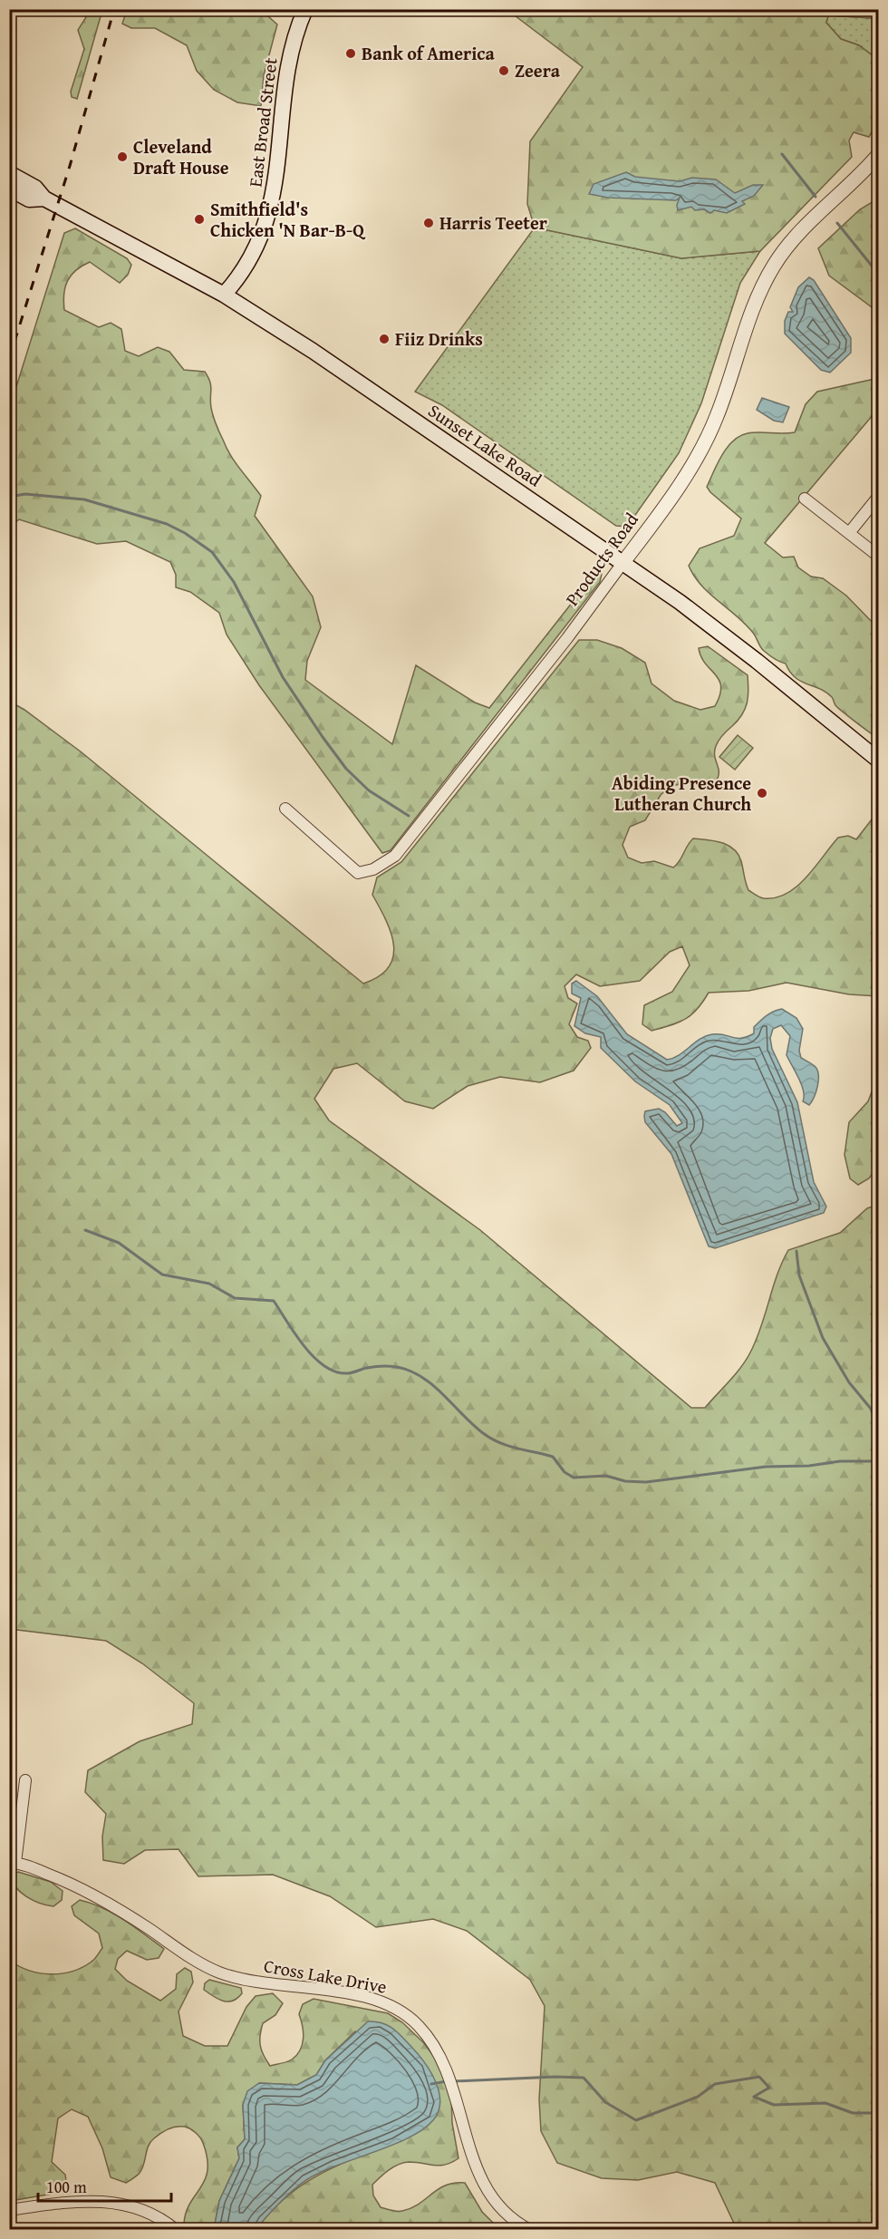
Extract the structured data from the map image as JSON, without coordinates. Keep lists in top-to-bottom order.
{
  "streets": {
    "main road": ["East Broad Street", "Sunset Lake Road"],
    "street": ["Products Road", "Cross Lake Drive"]
  },
  "crossings": [
    ["East Broad Street", "Sunset Lake Road"],
    ["Sunset Lake Road", "Products Road"]
  ],
  "places": [
    "Bank of America",
    "Zeera",
    "Cleveland Draft House",
    "Smithfield's Chicken 'N Bar-B-Q",
    "Harris Teeter",
    "Fiiz Drinks",
    "Abiding Presence Lutheran Church"
  ],
  "scale_bar": "100 m"
}
